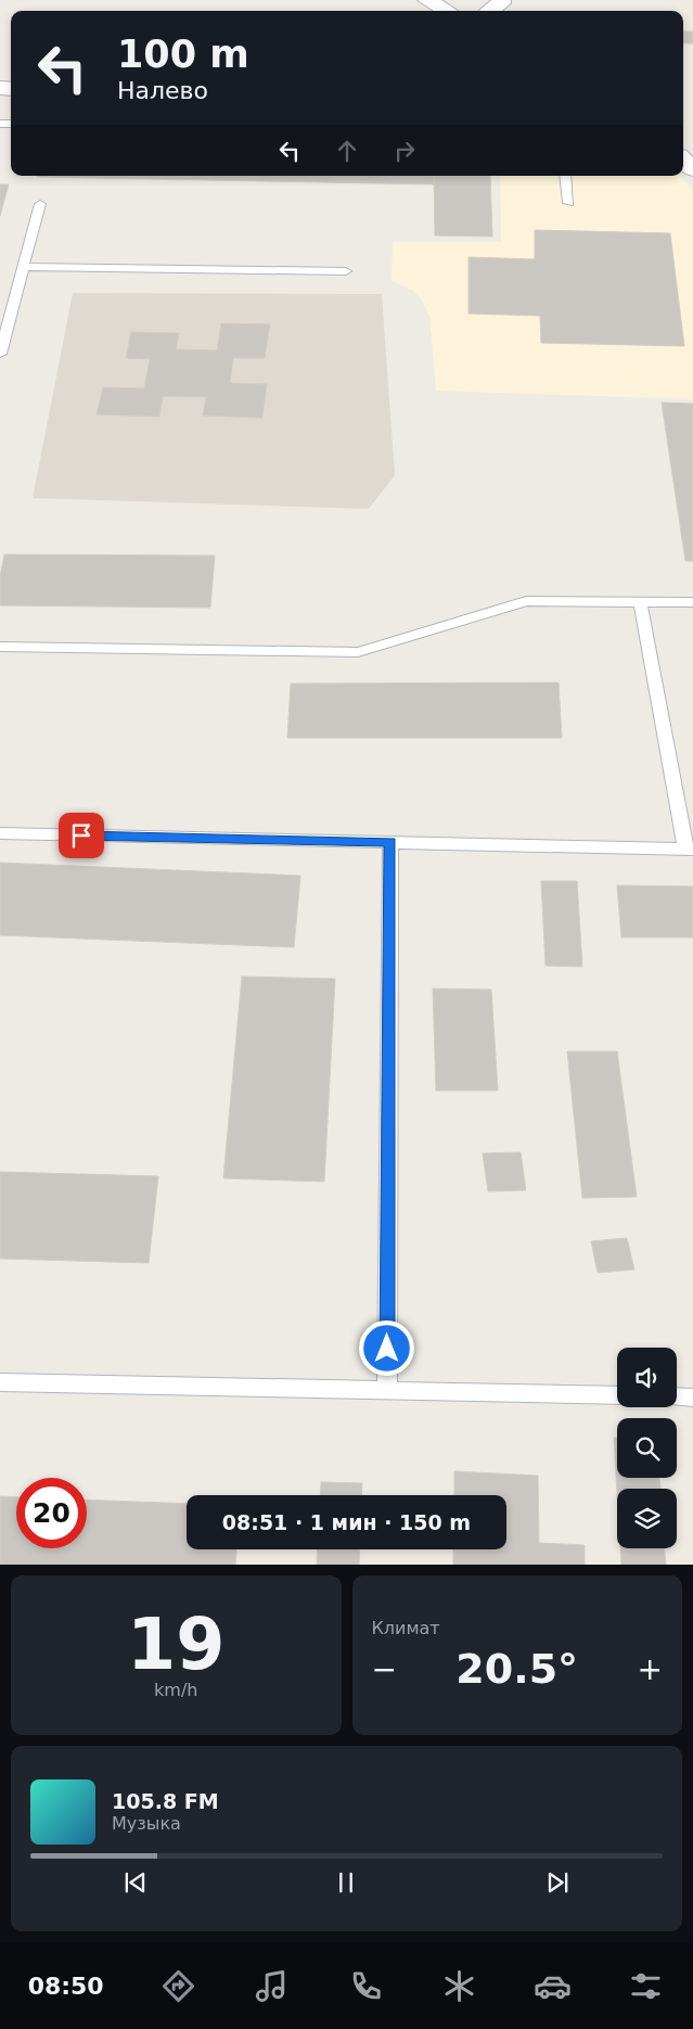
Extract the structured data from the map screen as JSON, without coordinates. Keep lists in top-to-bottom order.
{
  "page": {
    "turn": ["100 m", "Налево"],
    "limit": "20",
    "trip": "08:51 · 1 мин · 150 m",
    "tile": [
      ["19", "km/h"],
      "Климат"
    ],
    "heat": ["−", "20.5°", "+"],
    "song": ["105.8 FM", "Музыка"],
    "tabs": "08:50"
  }
}
